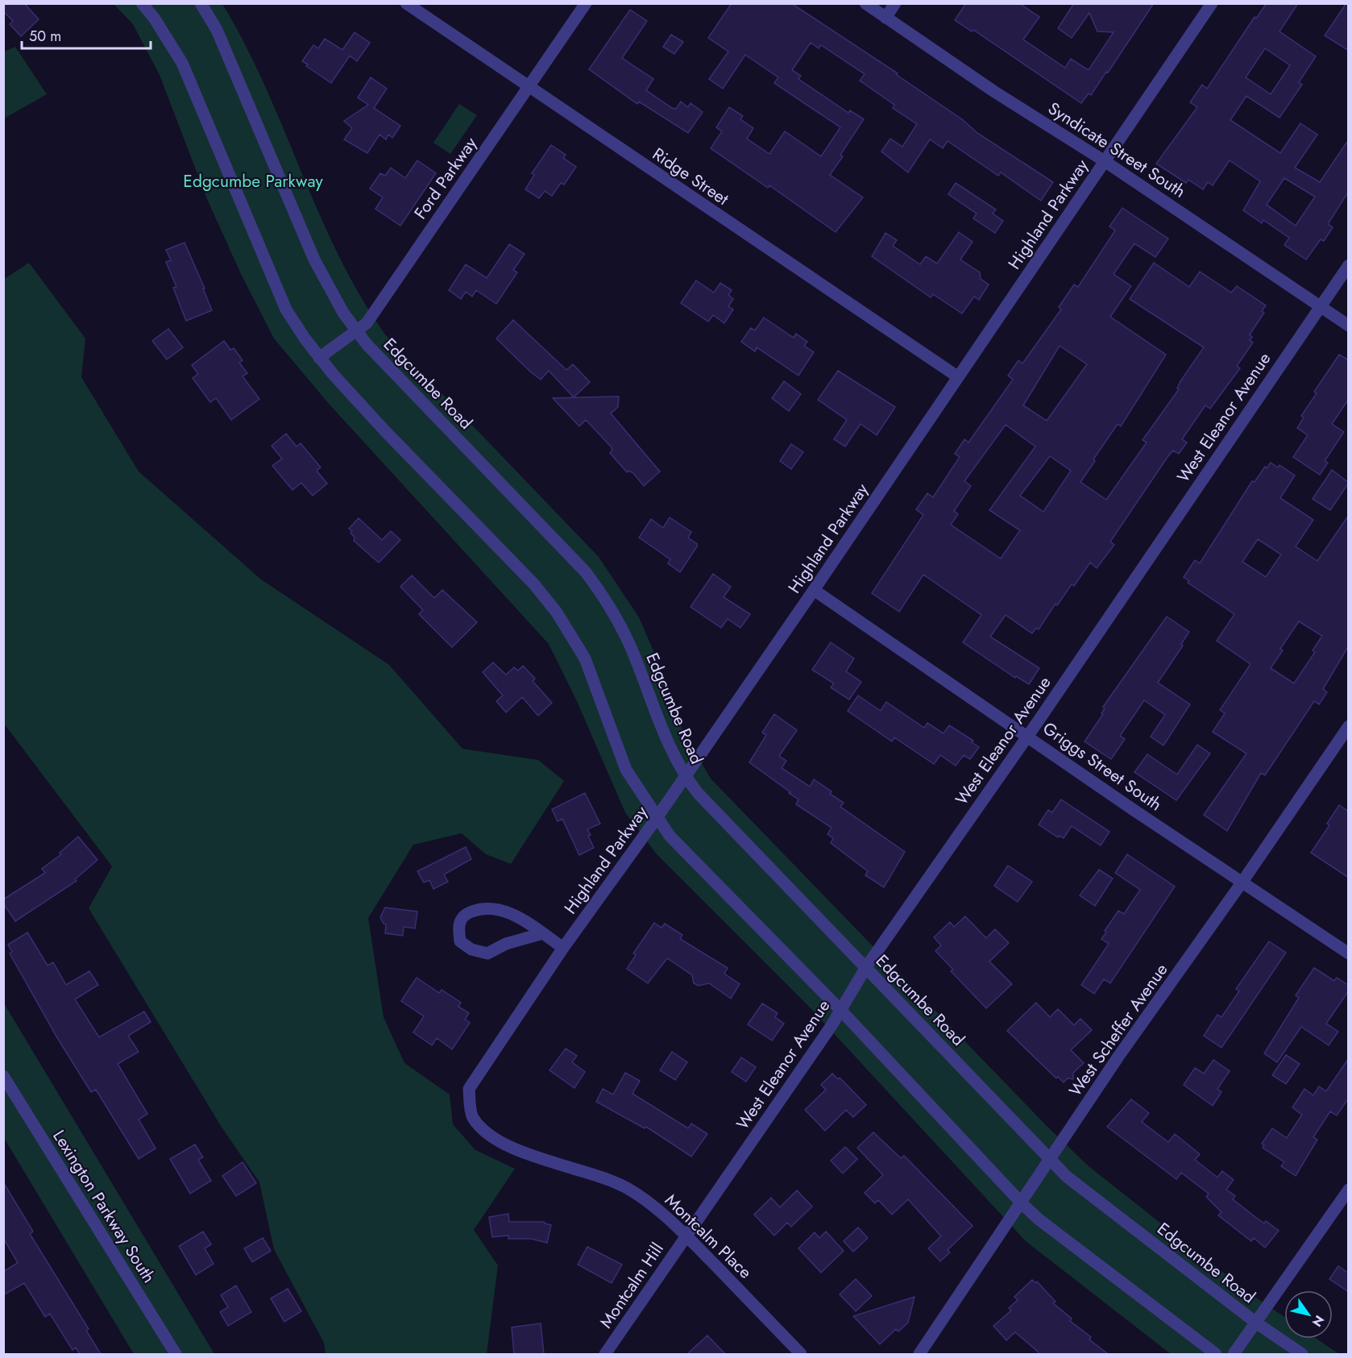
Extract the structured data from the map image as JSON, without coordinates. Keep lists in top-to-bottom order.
{
  "streets": {
    "street": [
      "Syndicate Street South",
      "Ridge Street",
      "Ford Parkway",
      "Highland Parkway",
      "Edgcumbe Road",
      "West Eleanor Avenue",
      "Griggs Street South",
      "West Scheffer Avenue",
      "Lexington Parkway South",
      "Montcalm Place",
      "Montcalm Hill"
    ]
  },
  "crossings": [
    ["Syndicate Street South", "Highland Parkway"],
    ["Syndicate Street South", "West Eleanor Avenue"],
    ["Ridge Street", "Ford Parkway"],
    ["Ridge Street", "Highland Parkway"],
    ["Ford Parkway", "Edgcumbe Road"],
    ["Highland Parkway", "Edgcumbe Road"],
    ["Highland Parkway", "Griggs Street South"],
    ["Highland Parkway", "Montcalm Place"],
    ["Edgcumbe Road", "West Eleanor Avenue"],
    ["Edgcumbe Road", "West Scheffer Avenue"],
    ["West Eleanor Avenue", "Griggs Street South"],
    ["West Eleanor Avenue", "Montcalm Place"],
    ["West Eleanor Avenue", "Montcalm Hill"],
    ["Griggs Street South", "West Scheffer Avenue"],
    ["Montcalm Place", "Montcalm Hill"]
  ],
  "parks": ["Edgcumbe Parkway"],
  "scale_bar": "50 m",
  "north": "bottom right"
}
